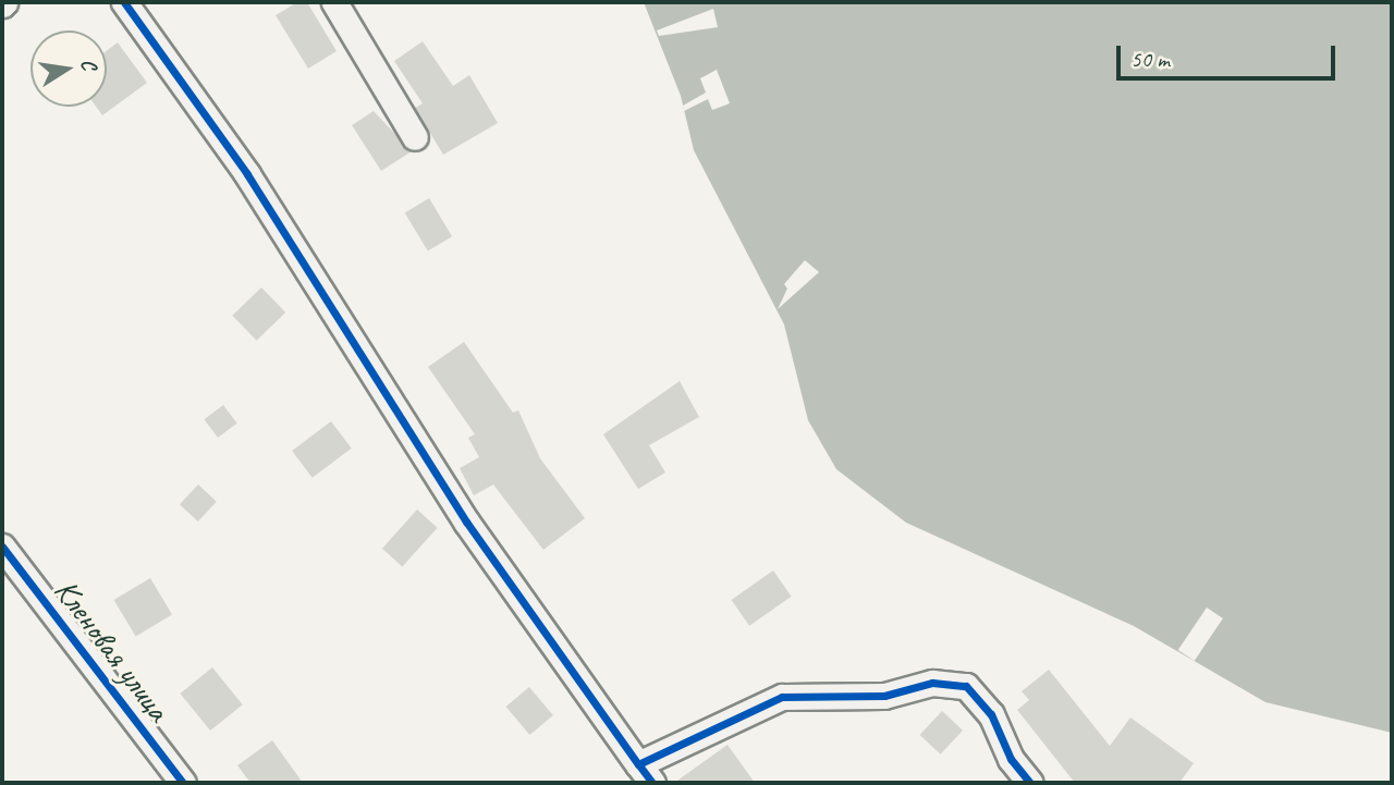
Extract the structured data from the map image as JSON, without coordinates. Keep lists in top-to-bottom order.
{
  "streets": {
    "street": ["Кленовая улица"]
  },
  "scale_bar": "50 m",
  "north": "right"
}
